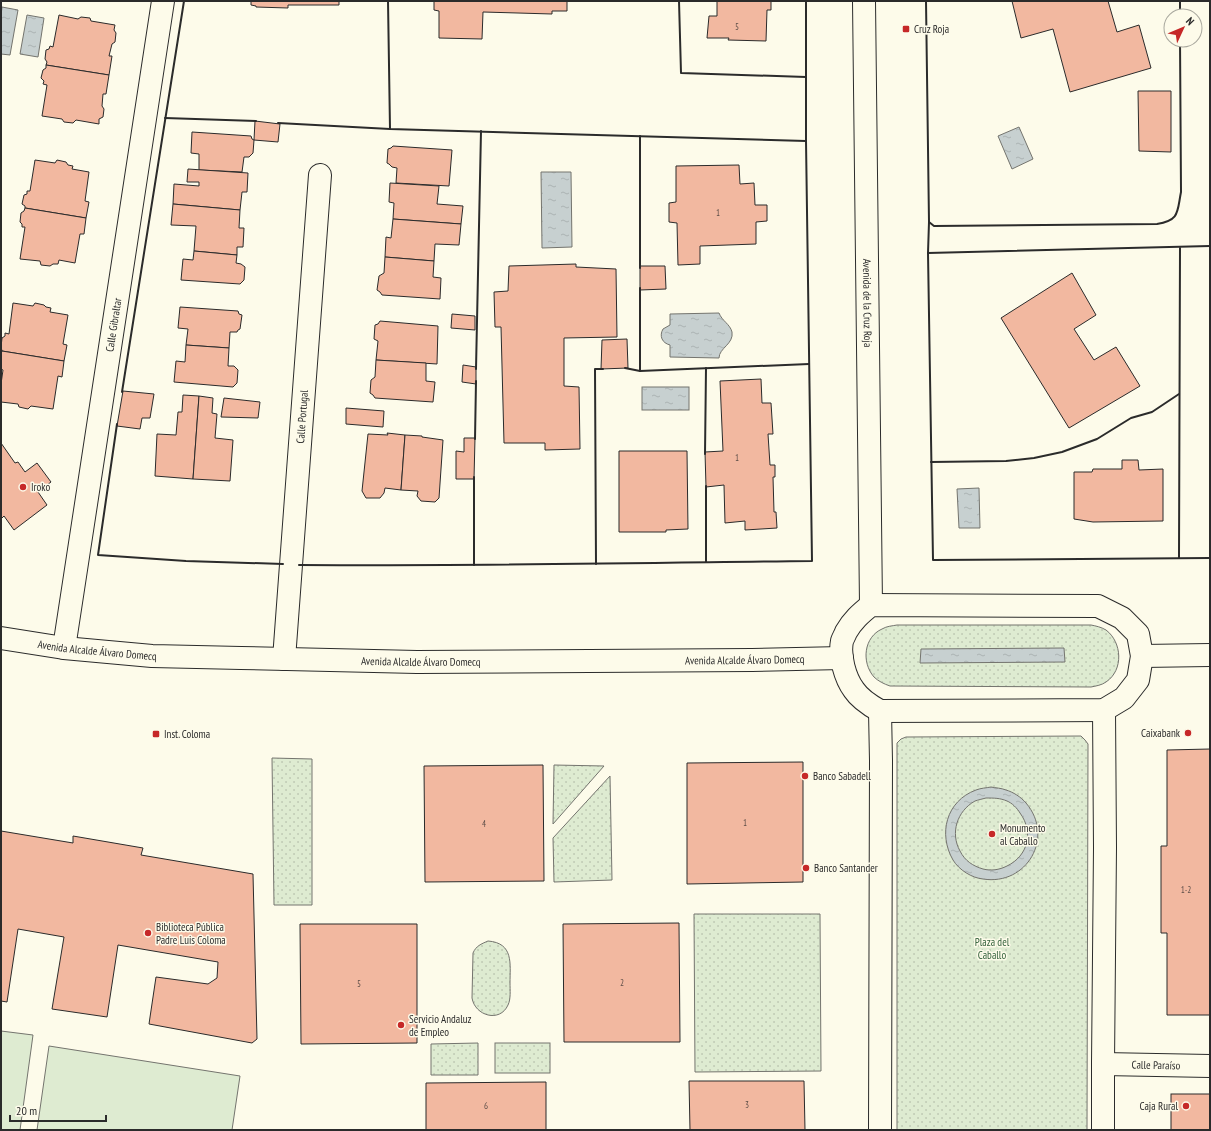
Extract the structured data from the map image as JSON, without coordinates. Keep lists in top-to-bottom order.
{
  "streets": {
    "main road": [
      "Avenida de la Cruz Roja",
      "Calle Gibraltar",
      "Calle Portugal",
      "Avenida Alcalde Álvaro Domecq",
      "Calle Paraíso"
    ]
  },
  "crossings": [
    ["Calle Gibraltar", "Avenida Alcalde Álvaro Domecq"],
    ["Calle Portugal", "Avenida Alcalde Álvaro Domecq"]
  ],
  "parks": ["Plaza del Caballo"],
  "places": {
    "transit": ["Cruz Roja", "Inst. Coloma"],
    "other": [
      "Iroko",
      "Caixabank",
      "Banco Sabadell",
      "Monumento al Caballo",
      "Banco Santander",
      "Biblioteca Pública Padre Luis Coloma",
      "Servicio Andaluz de Empleo",
      "Caja Rural"
    ]
  },
  "house_numbers": [
    "5",
    "1",
    "1",
    "1",
    "4",
    "1-2",
    "2",
    "5",
    "3",
    "6"
  ],
  "scale_bar": "20 m",
  "north": "top right"
}
